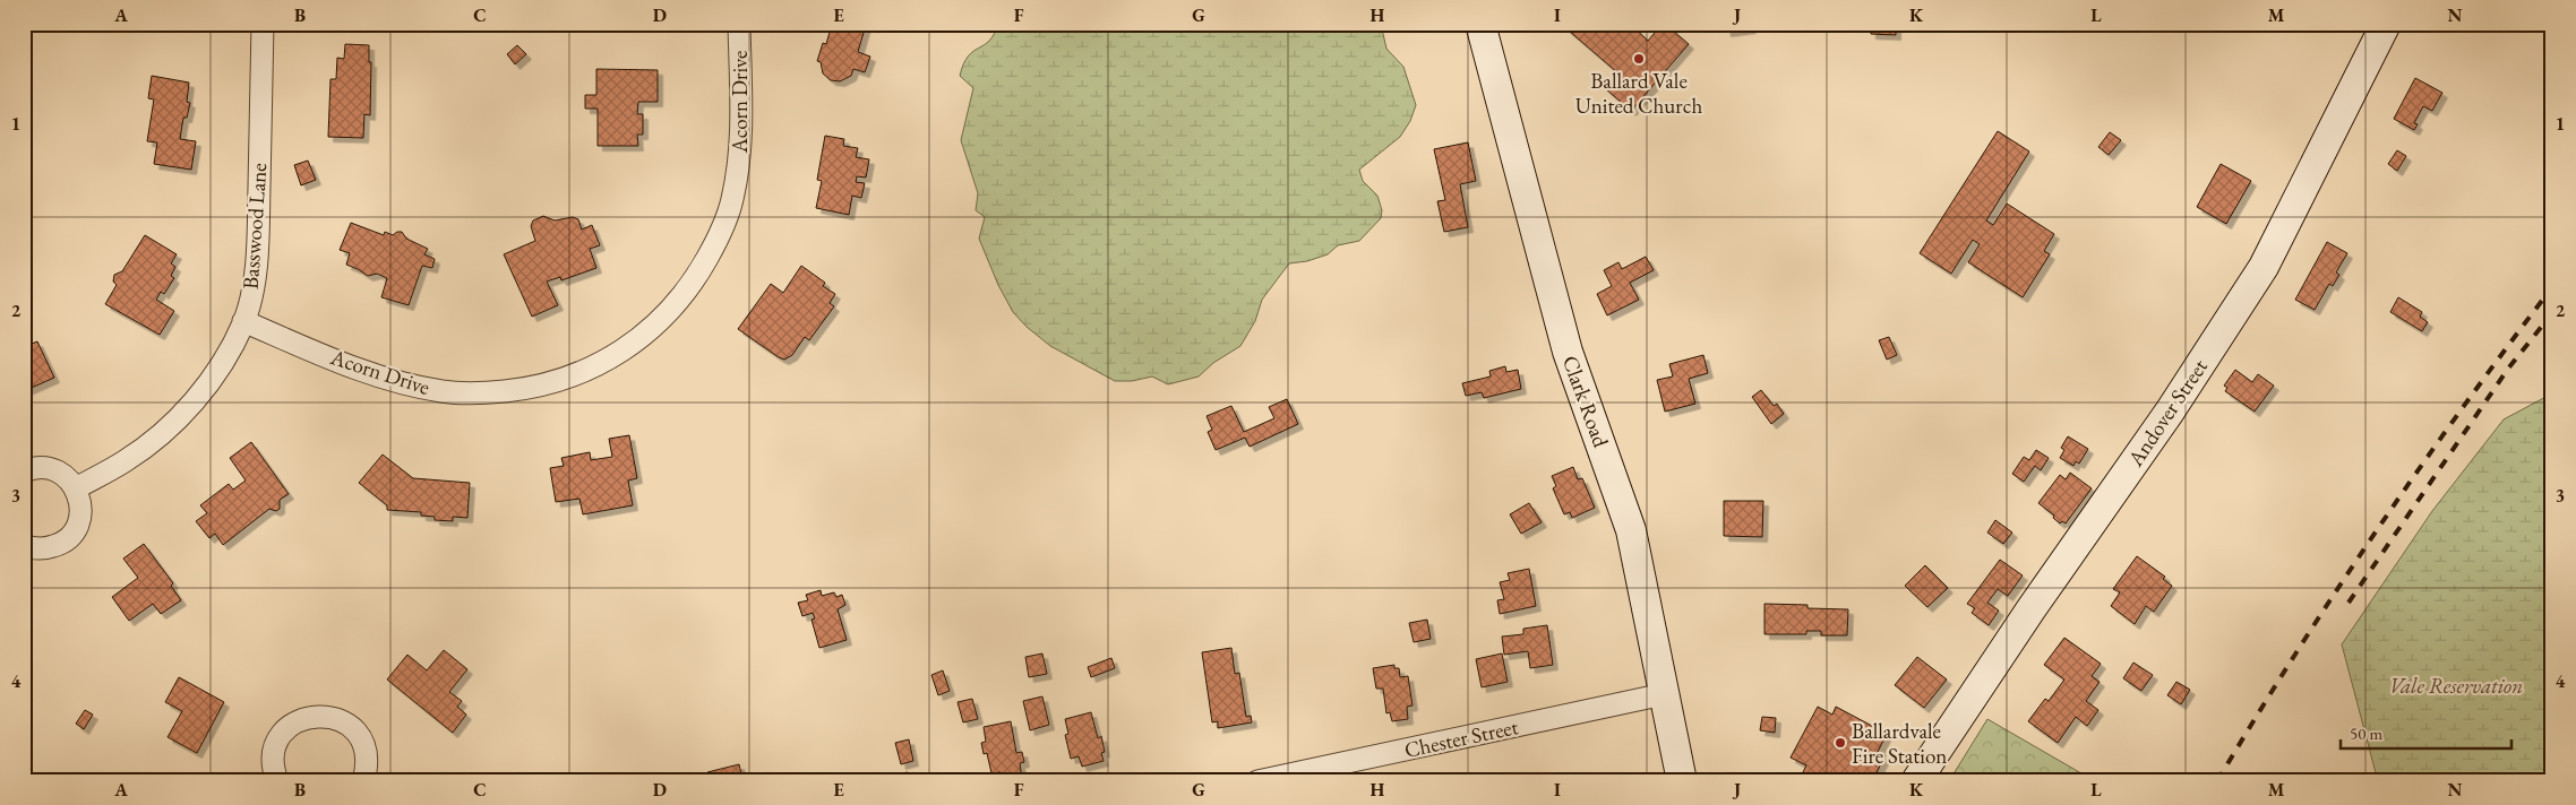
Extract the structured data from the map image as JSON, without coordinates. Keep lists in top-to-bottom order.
{
  "streets": {
    "main road": ["Clark Road", "Andover Street"],
    "street": ["Acorn Drive", "Basswood Lane", "Chester Street"]
  },
  "crossings": [
    ["Acorn Drive", "Basswood Lane"],
    ["Clark Road", "Chester Street"]
  ],
  "parks": ["Vale Reservation"],
  "places": ["Ballard Vale United Church", "Ballardvale Fire Station"],
  "scale_bar": "50 m",
  "grid": {
    "columns": [
      "A",
      "B",
      "C",
      "D",
      "E",
      "F",
      "G",
      "H",
      "I",
      "J",
      "K",
      "L",
      "M",
      "N"
    ],
    "rows": [
      "1",
      "2",
      "3",
      "4"
    ]
  }
}
